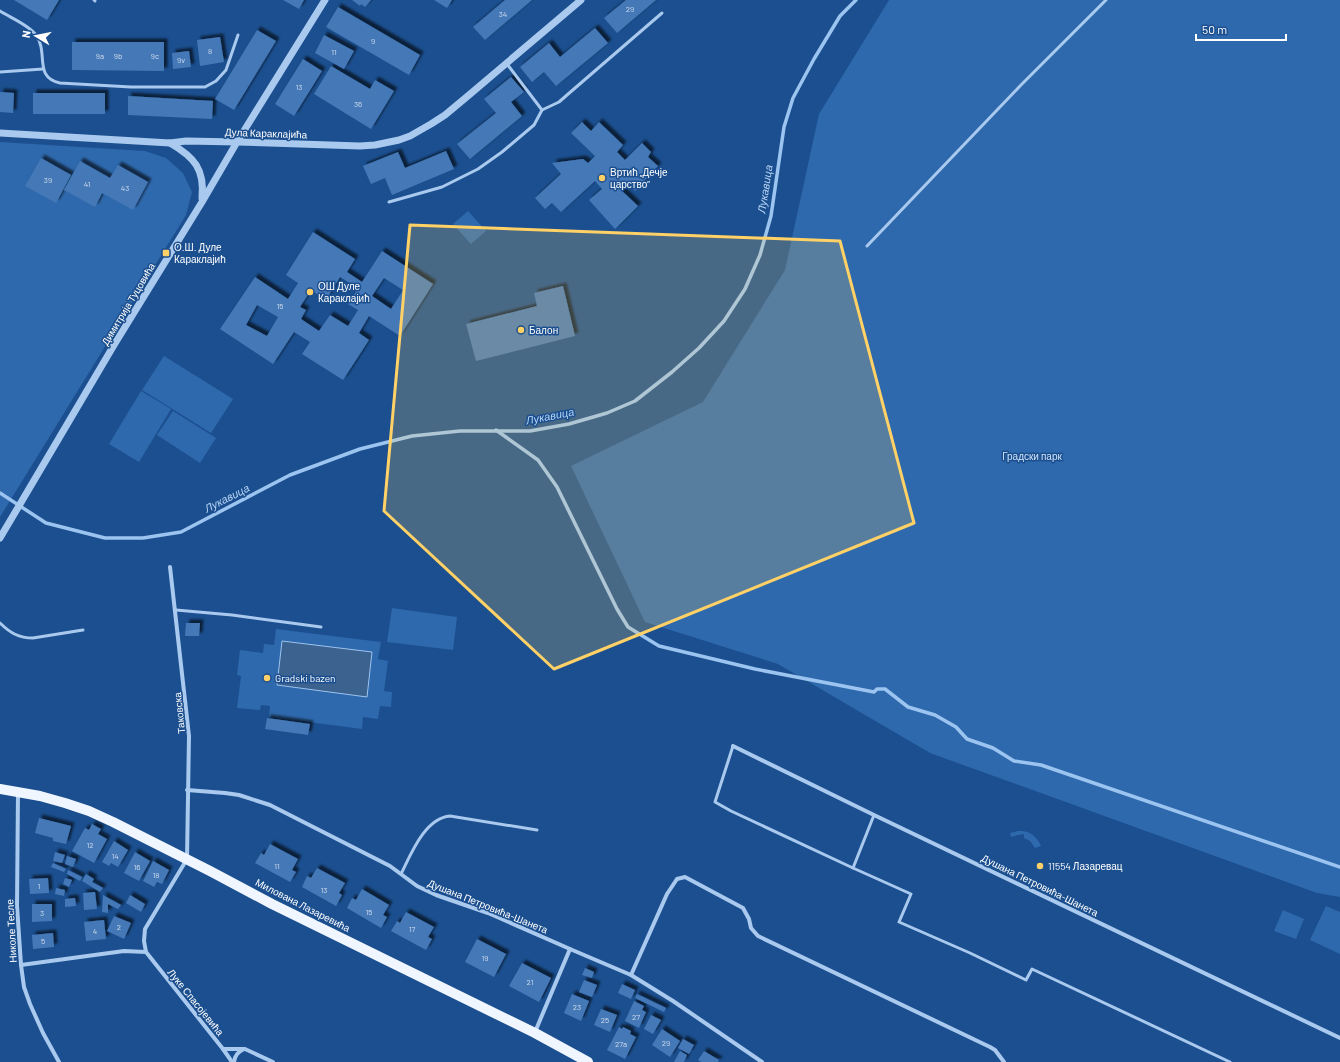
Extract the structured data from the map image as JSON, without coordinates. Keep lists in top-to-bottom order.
{
  "streets": {
    "main road": ["Милована Лазаревића"],
    "street": [
      "Дула Караклајића",
      "Димитрија Туцовића",
      "Таковска",
      "Душана Петровића-Шанета",
      "Николе Тесле",
      "Луке Спасојевића"
    ]
  },
  "crossings": [
    ["Дула Караклајића", "Димитрија Туцовића"],
    ["Таковска", "Душана Петровића-Шанета"],
    ["Таковска", "Милована Лазаревића"],
    ["Милована Лазаревића", "Николе Тесле"]
  ],
  "water": ["Лукавица"],
  "parks": ["Градски парк"],
  "places": {
    "other": [
      "Вртић „Дечје царство”",
      "ОШ Дуле Караклајић",
      "Балон",
      "Gradski bazen",
      "11554 Лазаревац"
    ],
    "transit": ["О.Ш. Дуле Караклајић"]
  },
  "house_numbers": [
    "29",
    "34",
    "9",
    "8",
    "11",
    "9a",
    "9b",
    "9c",
    "9v",
    "13",
    "36",
    "39",
    "41",
    "43",
    "15",
    "12",
    "14",
    "11",
    "16",
    "18",
    "1",
    "13",
    "15",
    "3",
    "2",
    "17",
    "4",
    "5",
    "19",
    "21",
    "23",
    "27",
    "25",
    "29",
    "27a"
  ],
  "scale_bar": "50 m",
  "north": "left"
}
